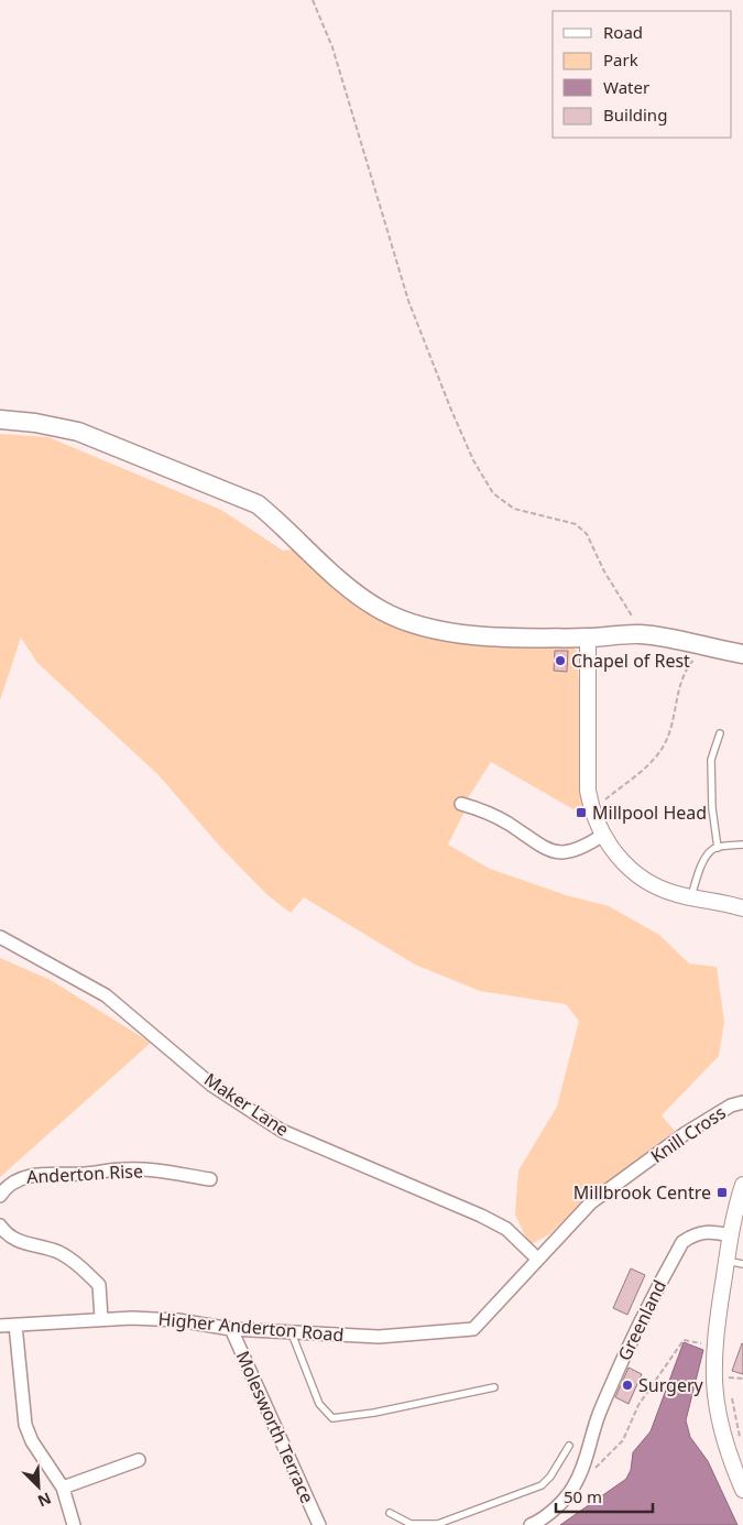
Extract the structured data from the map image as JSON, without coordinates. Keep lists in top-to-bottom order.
{
  "streets": {
    "street": [
      "Maker Lane",
      "Knill Cross",
      "Anderton Rise",
      "Greenland",
      "Higher Anderton Road",
      "Molesworth Terrace"
    ]
  },
  "crossings": [
    ["Maker Lane", "Knill Cross"],
    ["Maker Lane", "Higher Anderton Road"],
    ["Knill Cross", "Higher Anderton Road"],
    ["Higher Anderton Road", "Molesworth Terrace"]
  ],
  "places": {
    "other": ["Chapel of Rest", "Surgery"],
    "transit": ["Millpool Head", "Millbrook Centre"]
  },
  "legend": [
    "Road",
    "Park",
    "Water",
    "Building"
  ],
  "scale_bar": "50 m",
  "north": "bottom right"
}
